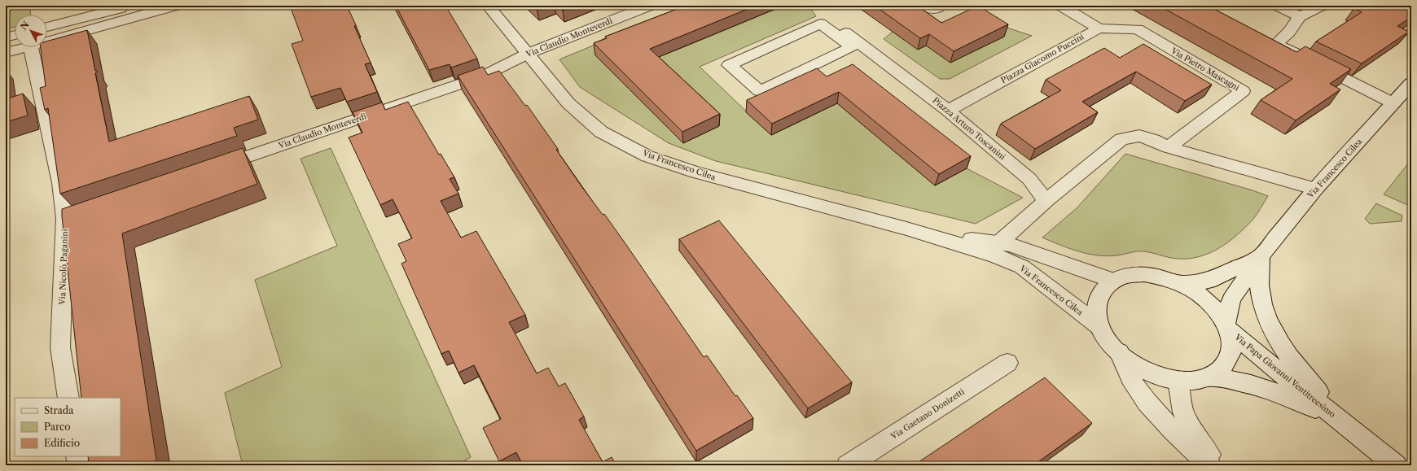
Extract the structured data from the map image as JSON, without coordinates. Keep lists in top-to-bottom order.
{
  "streets": {
    "street": [
      "Via Claudio Monteverdi",
      "Piazza Giacomo Puccini",
      "Via Pietro Mascagni",
      "Piazza Arturo Toscanini",
      "Via Francesco Cilea",
      "Via Nicolò Paganini",
      "Via Papa Giovanni Ventitreesimo",
      "Via Gaetano Donizetti"
    ]
  },
  "crossings": [
    ["Via Claudio Monteverdi", "Via Francesco Cilea"],
    ["Piazza Giacomo Puccini", "Via Pietro Mascagni"],
    ["Piazza Giacomo Puccini", "Piazza Arturo Toscanini"],
    ["Via Francesco Cilea", "Via Papa Giovanni Ventitreesimo"]
  ],
  "legend": ["Strada", "Parco", "Edificio"],
  "north": "top left"
}
